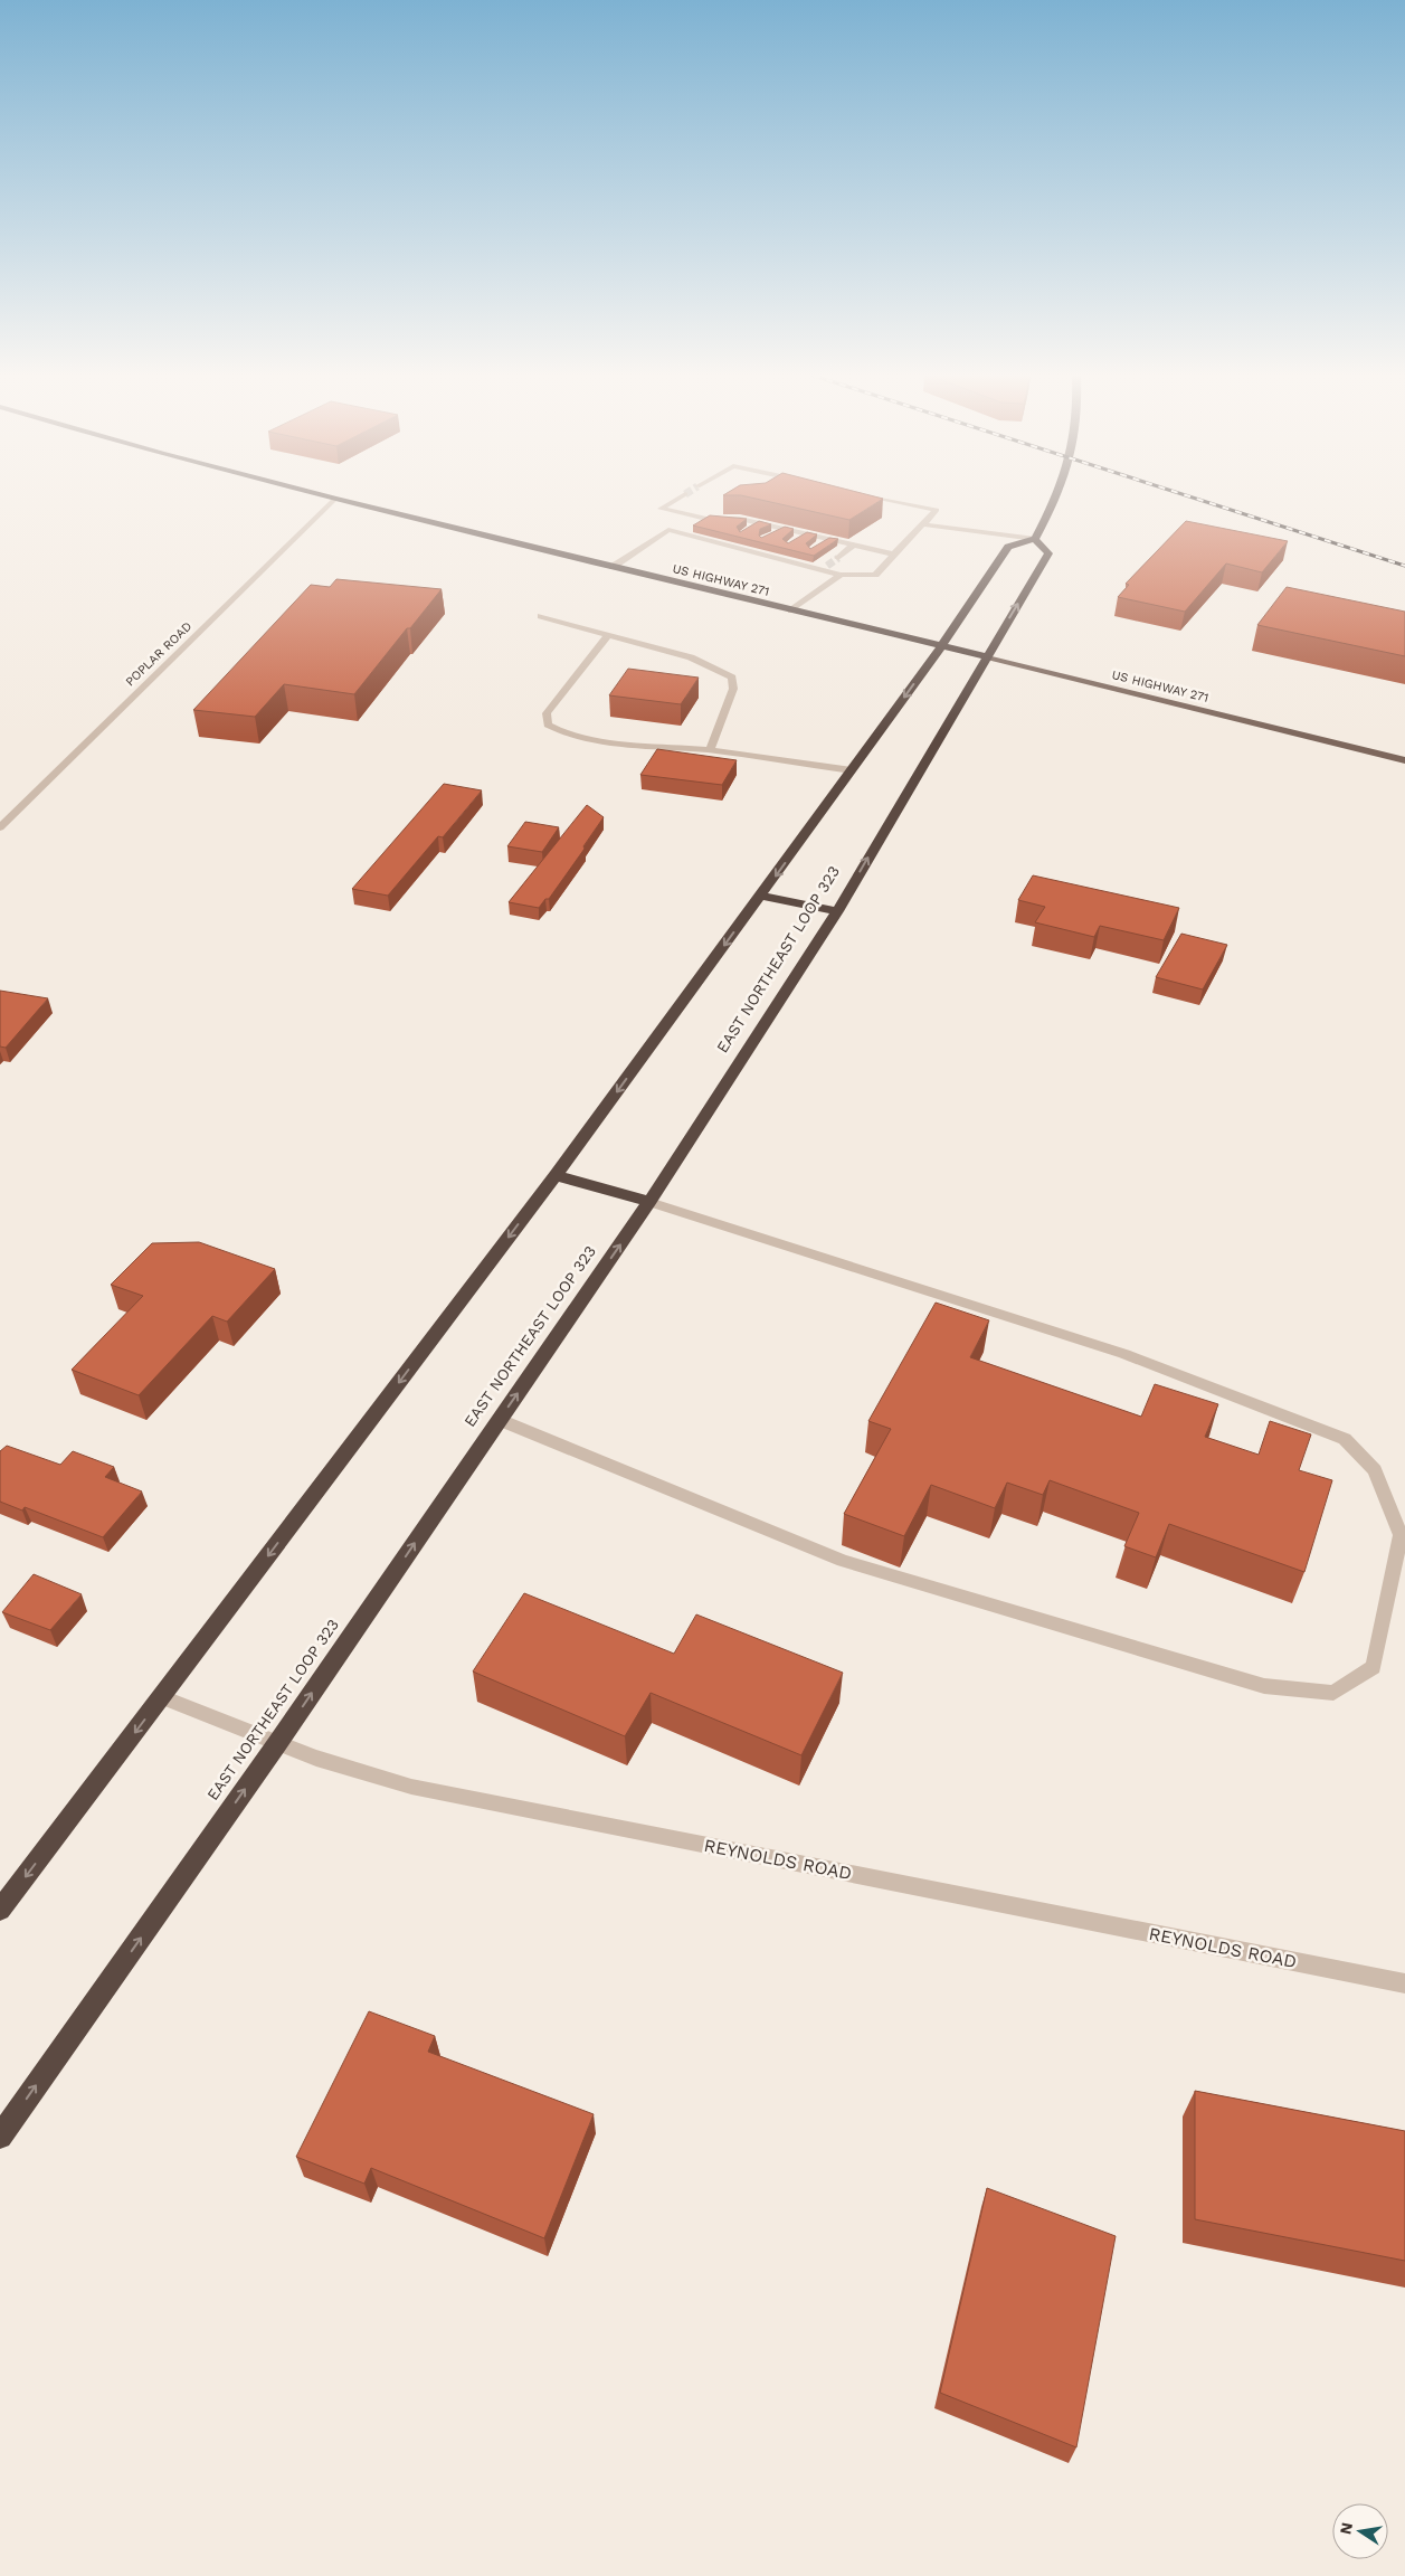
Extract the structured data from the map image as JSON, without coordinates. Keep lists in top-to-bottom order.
{
  "streets": {
    "highway": ["US HIGHWAY 271", "EAST NORTHEAST LOOP 323"],
    "street": ["POPLAR ROAD", "REYNOLDS ROAD"]
  },
  "crossings": [
    ["US HIGHWAY 271", "POPLAR ROAD"],
    ["US HIGHWAY 271", "EAST NORTHEAST LOOP 323"],
    ["EAST NORTHEAST LOOP 323", "REYNOLDS ROAD"]
  ],
  "north": "left"
}
